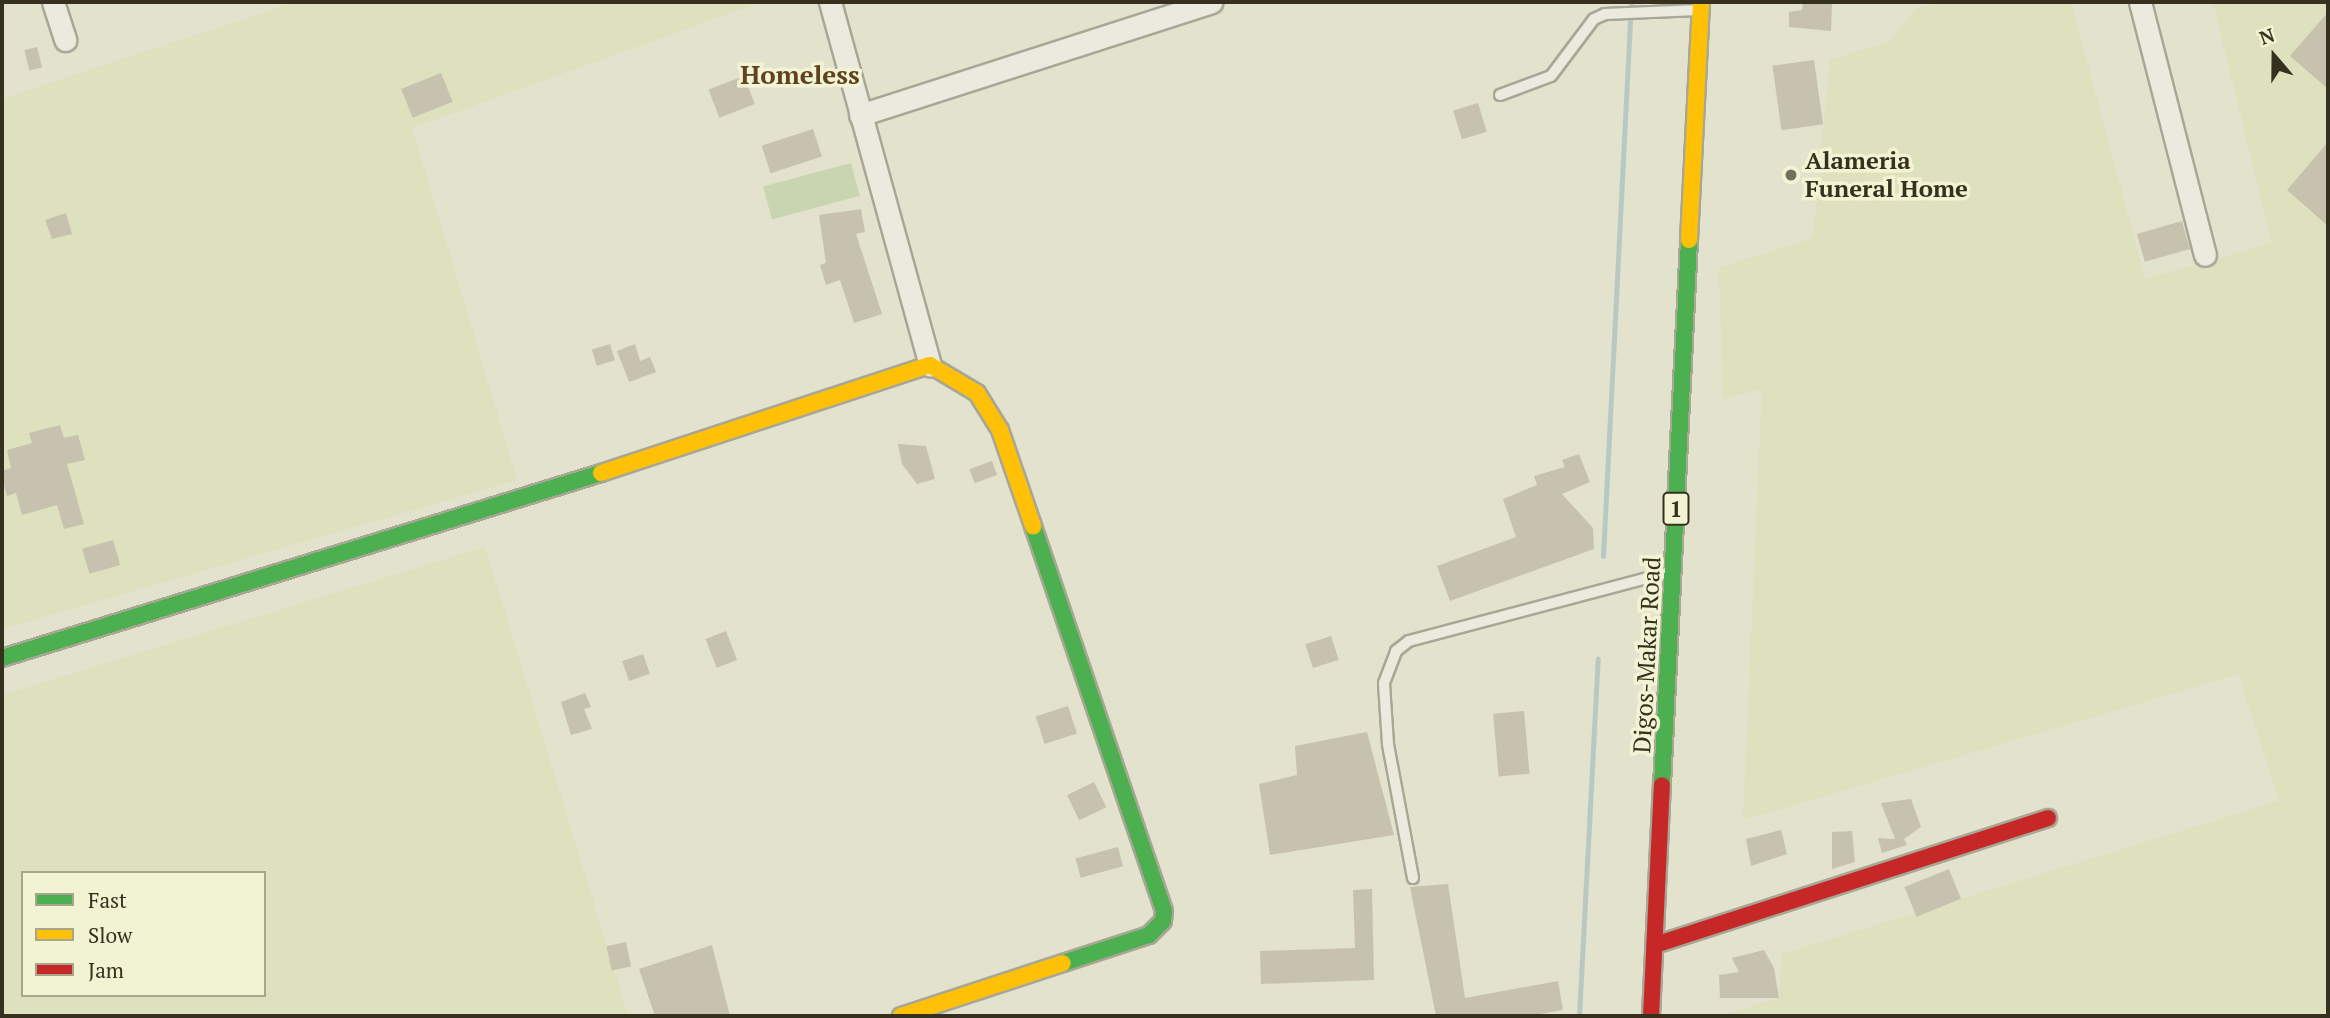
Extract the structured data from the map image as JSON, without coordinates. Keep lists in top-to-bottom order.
{
  "streets": {
    "street": ["1", "Digos-Makar Road"]
  },
  "districts": ["Homeless"],
  "places": ["Alameria Funeral Home"],
  "legend": ["Fast", "Slow", "Jam"],
  "north": "top"
}
